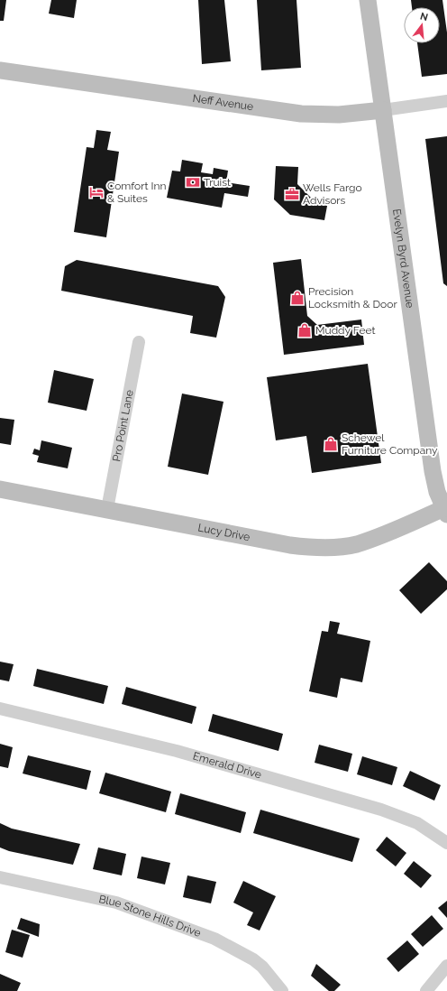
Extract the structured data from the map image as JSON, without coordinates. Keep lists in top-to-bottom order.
{
  "streets": {
    "street": [
      "Neff Avenue",
      "Evelyn Byrd Avenue",
      "Pro Point Lane",
      "Lucy Drive",
      "Emerald Drive",
      "Blue Stone Hills Drive"
    ]
  },
  "crossings": [
    ["Neff Avenue", "Evelyn Byrd Avenue"],
    ["Evelyn Byrd Avenue", "Lucy Drive"],
    ["Pro Point Lane", "Lucy Drive"]
  ],
  "places": {
    "bank": ["Truist"],
    "hotel": ["Comfort Inn & Suites"],
    "office": ["Wells Fargo Advisors"],
    "shop": ["Precision Locksmith & Door", "Muddy Feet", "Schewel Furniture Company"]
  },
  "north": "top"
}
